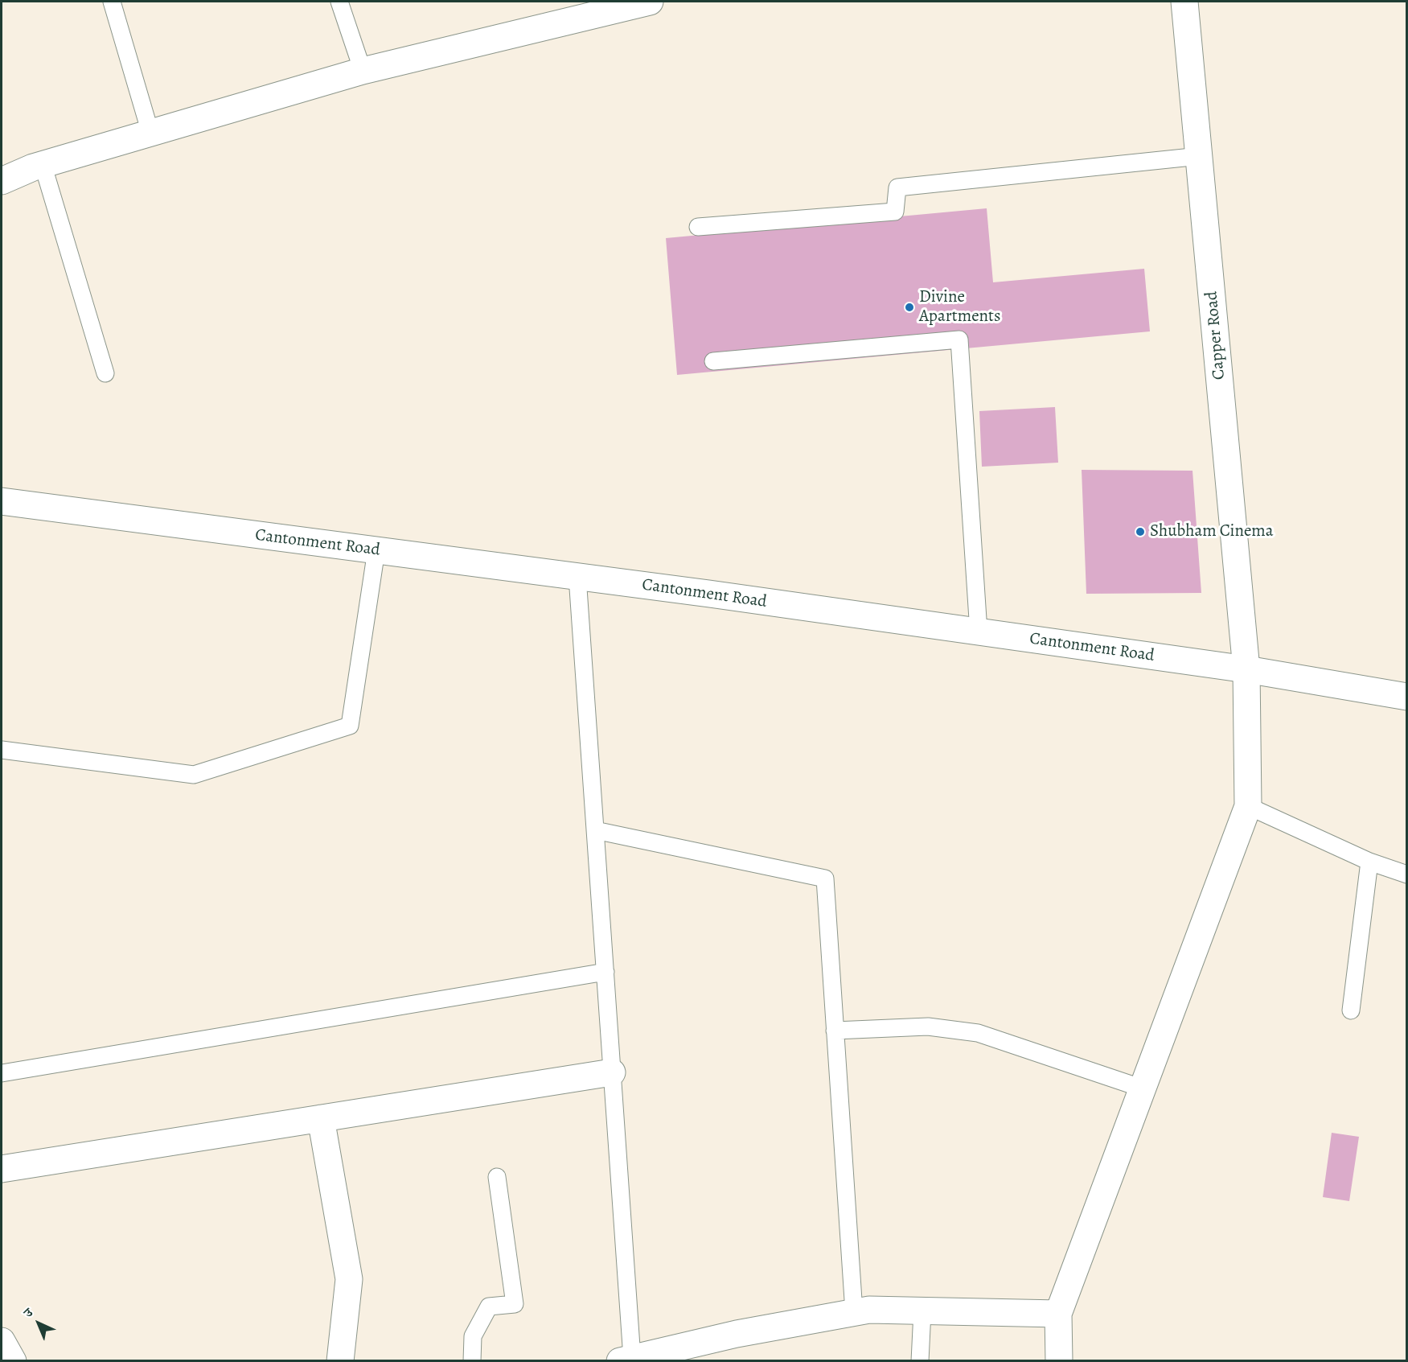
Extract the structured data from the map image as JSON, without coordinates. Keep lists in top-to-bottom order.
{
  "streets": {
    "street": ["Capper Road", "Cantonment Road"]
  },
  "crossings": [
    ["Capper Road", "Cantonment Road"]
  ],
  "places": ["Divine Apartments", "Shubham Cinema"],
  "north": "top left"
}
